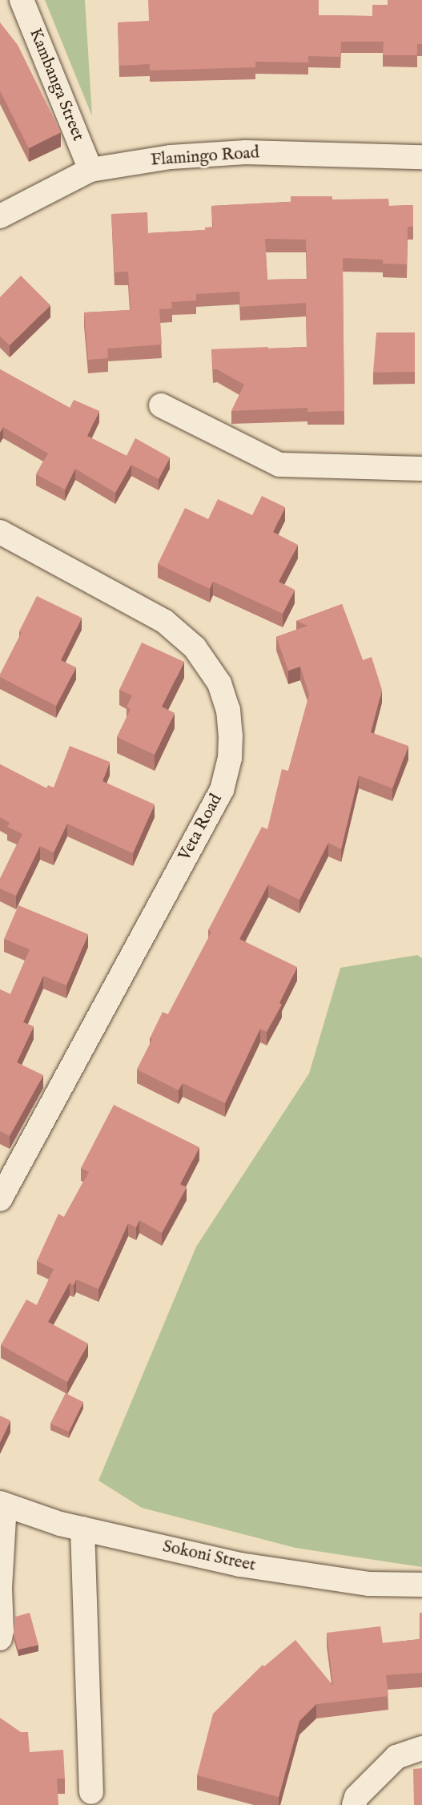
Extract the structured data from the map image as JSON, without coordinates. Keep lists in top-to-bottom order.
{
  "streets": {
    "street": [
      "Kambanga Street",
      "Flamingo Road",
      "Veta Road",
      "Sokoni Street"
    ]
  },
  "crossings": [
    ["Kambanga Street", "Flamingo Road"]
  ]
}
